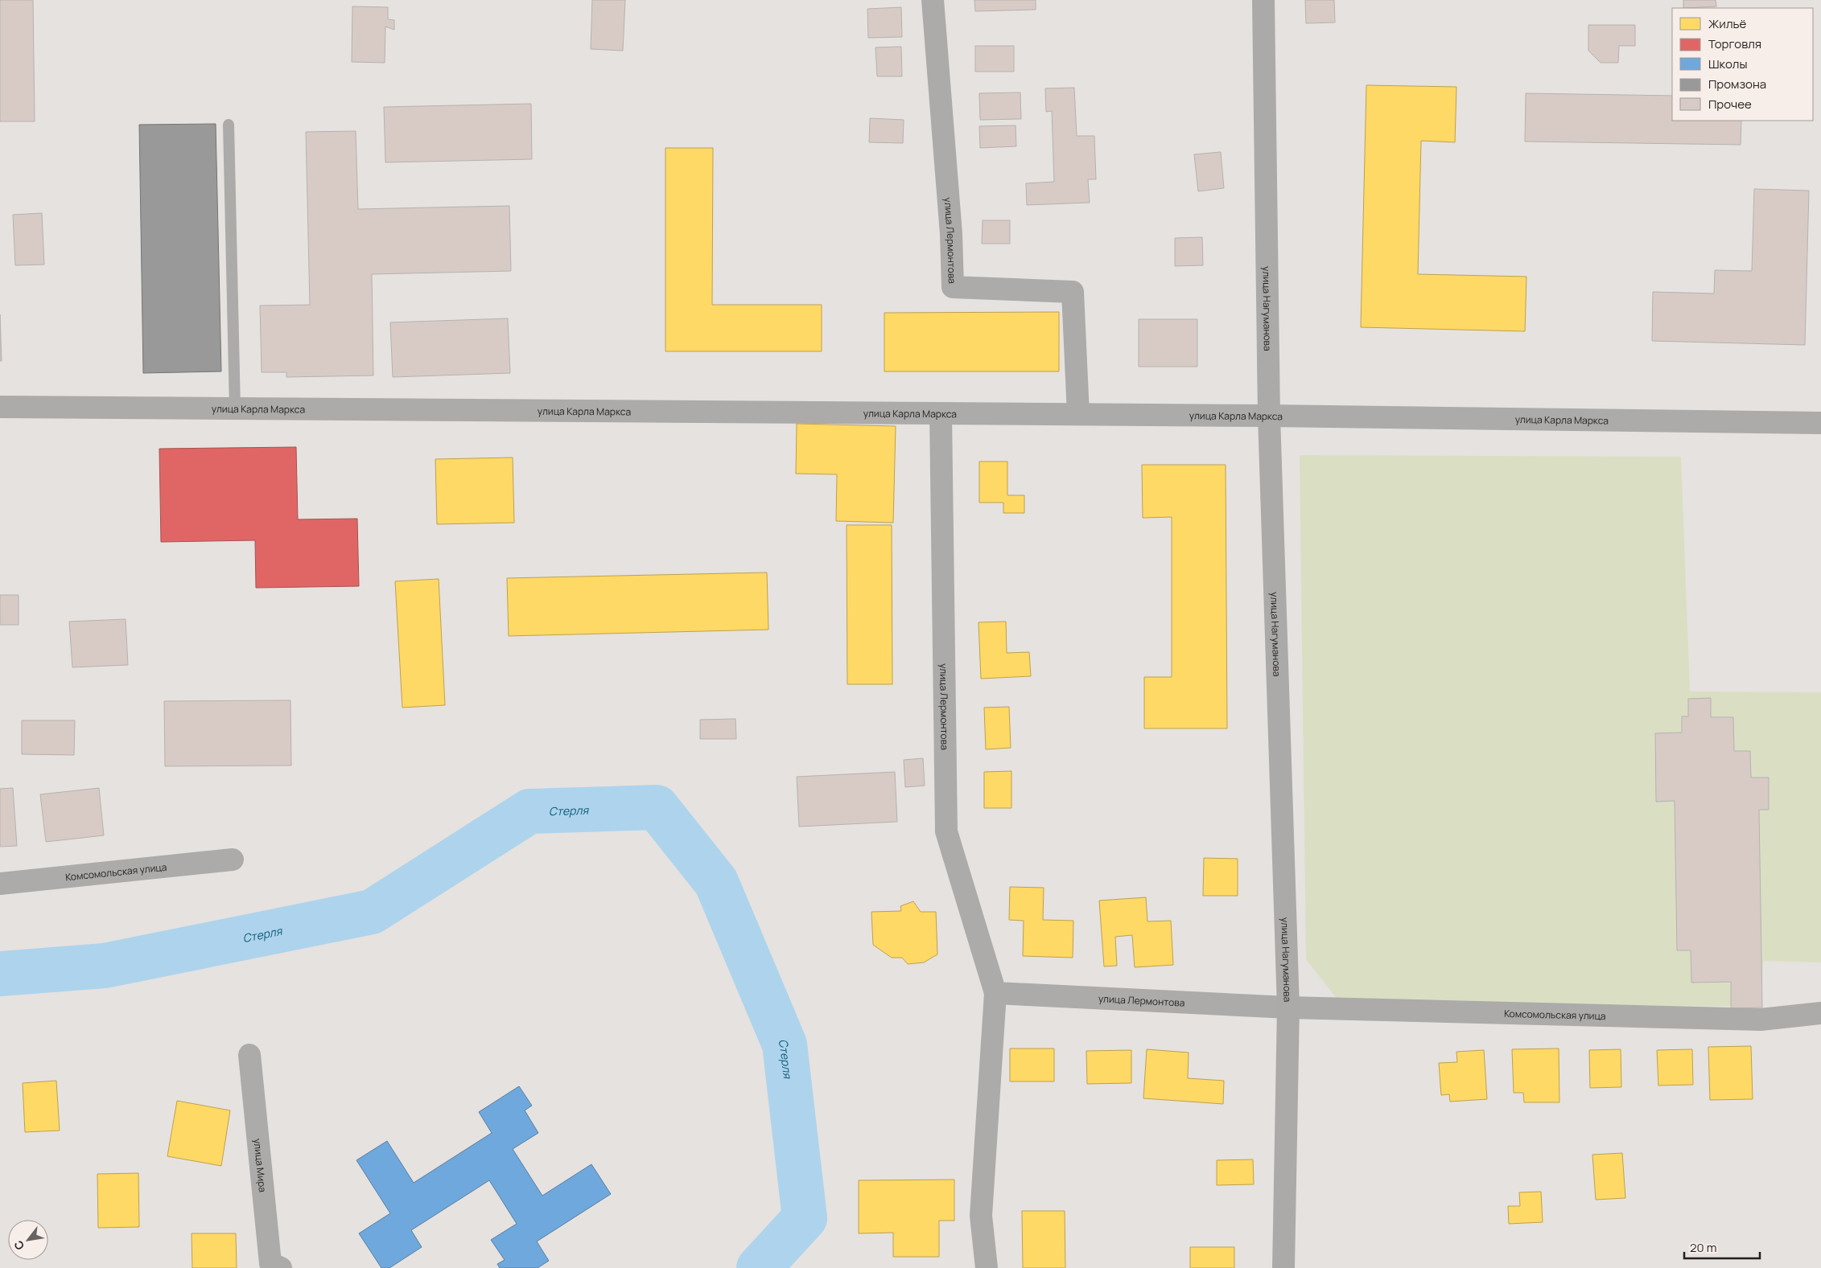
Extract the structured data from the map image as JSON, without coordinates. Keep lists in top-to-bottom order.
{
  "streets": {
    "main road": ["улица Нагуманова"],
    "street": [
      "улица Лермонтова",
      "улица Карла Маркса",
      "Комсомольская улица",
      "улица Мира"
    ]
  },
  "crossings": [
    ["улица Лермонтова", "улица Нагуманова"],
    ["улица Лермонтова", "улица Карла Маркса"],
    ["улица Лермонтова", "Комсомольская улица"],
    ["улица Нагуманова", "улица Карла Маркса"],
    ["улица Нагуманова", "Комсомольская улица"]
  ],
  "water": ["Стерля"],
  "legend": [
    "Жильё",
    "Торговля",
    "Школы",
    "Промзона",
    "Прочее"
  ],
  "scale_bar": "20 m",
  "north": "bottom left"
}
